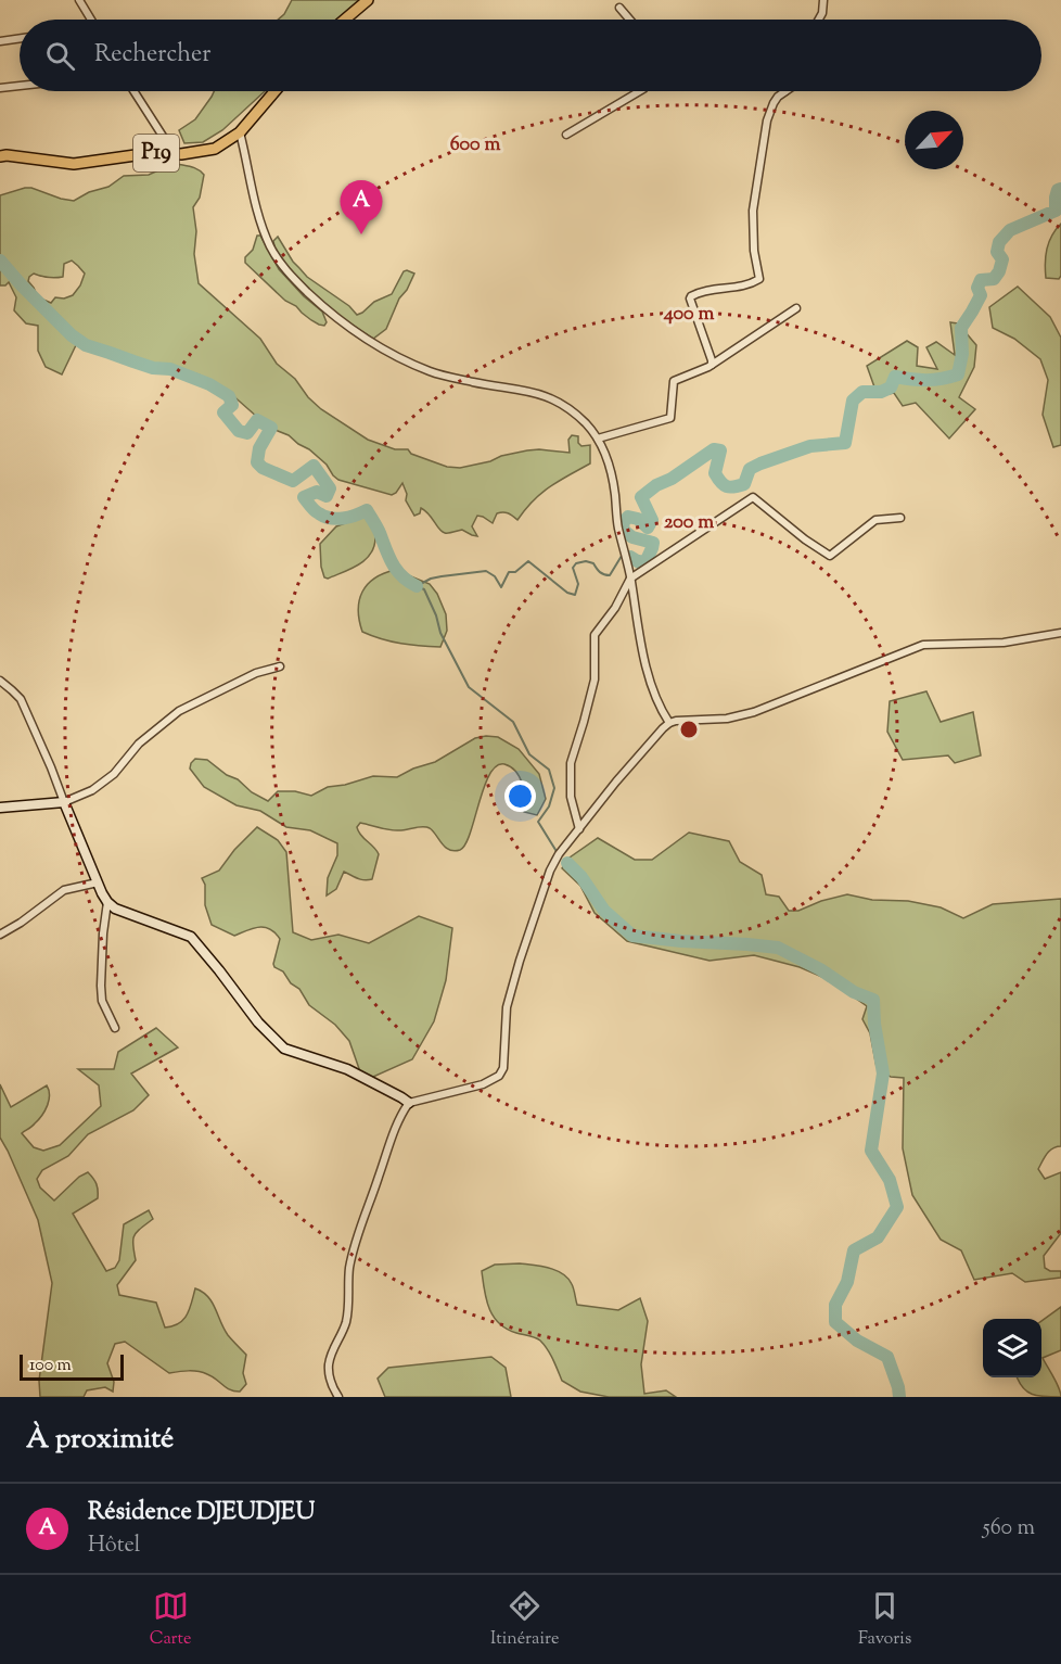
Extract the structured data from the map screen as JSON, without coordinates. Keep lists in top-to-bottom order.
{
  "streets": {
    "main road": ["P19"]
  },
  "scale_bar": "100 m",
  "north": "top right",
  "page": {
    "search": "Rechercher",
    "pins": "A",
    "scale": "100 m",
    "heading": "À proximité",
    "list": [
      {
        "mark": "A",
        "name": "Résidence DJEUDJEU",
        "note": "Hôtel",
        "value": "560 m"
      }
    ],
    "nav": ["Carte", "Itinéraire", "Favoris"]
  },
  "rings": ["600 m", "400 m", "200 m"]
}
